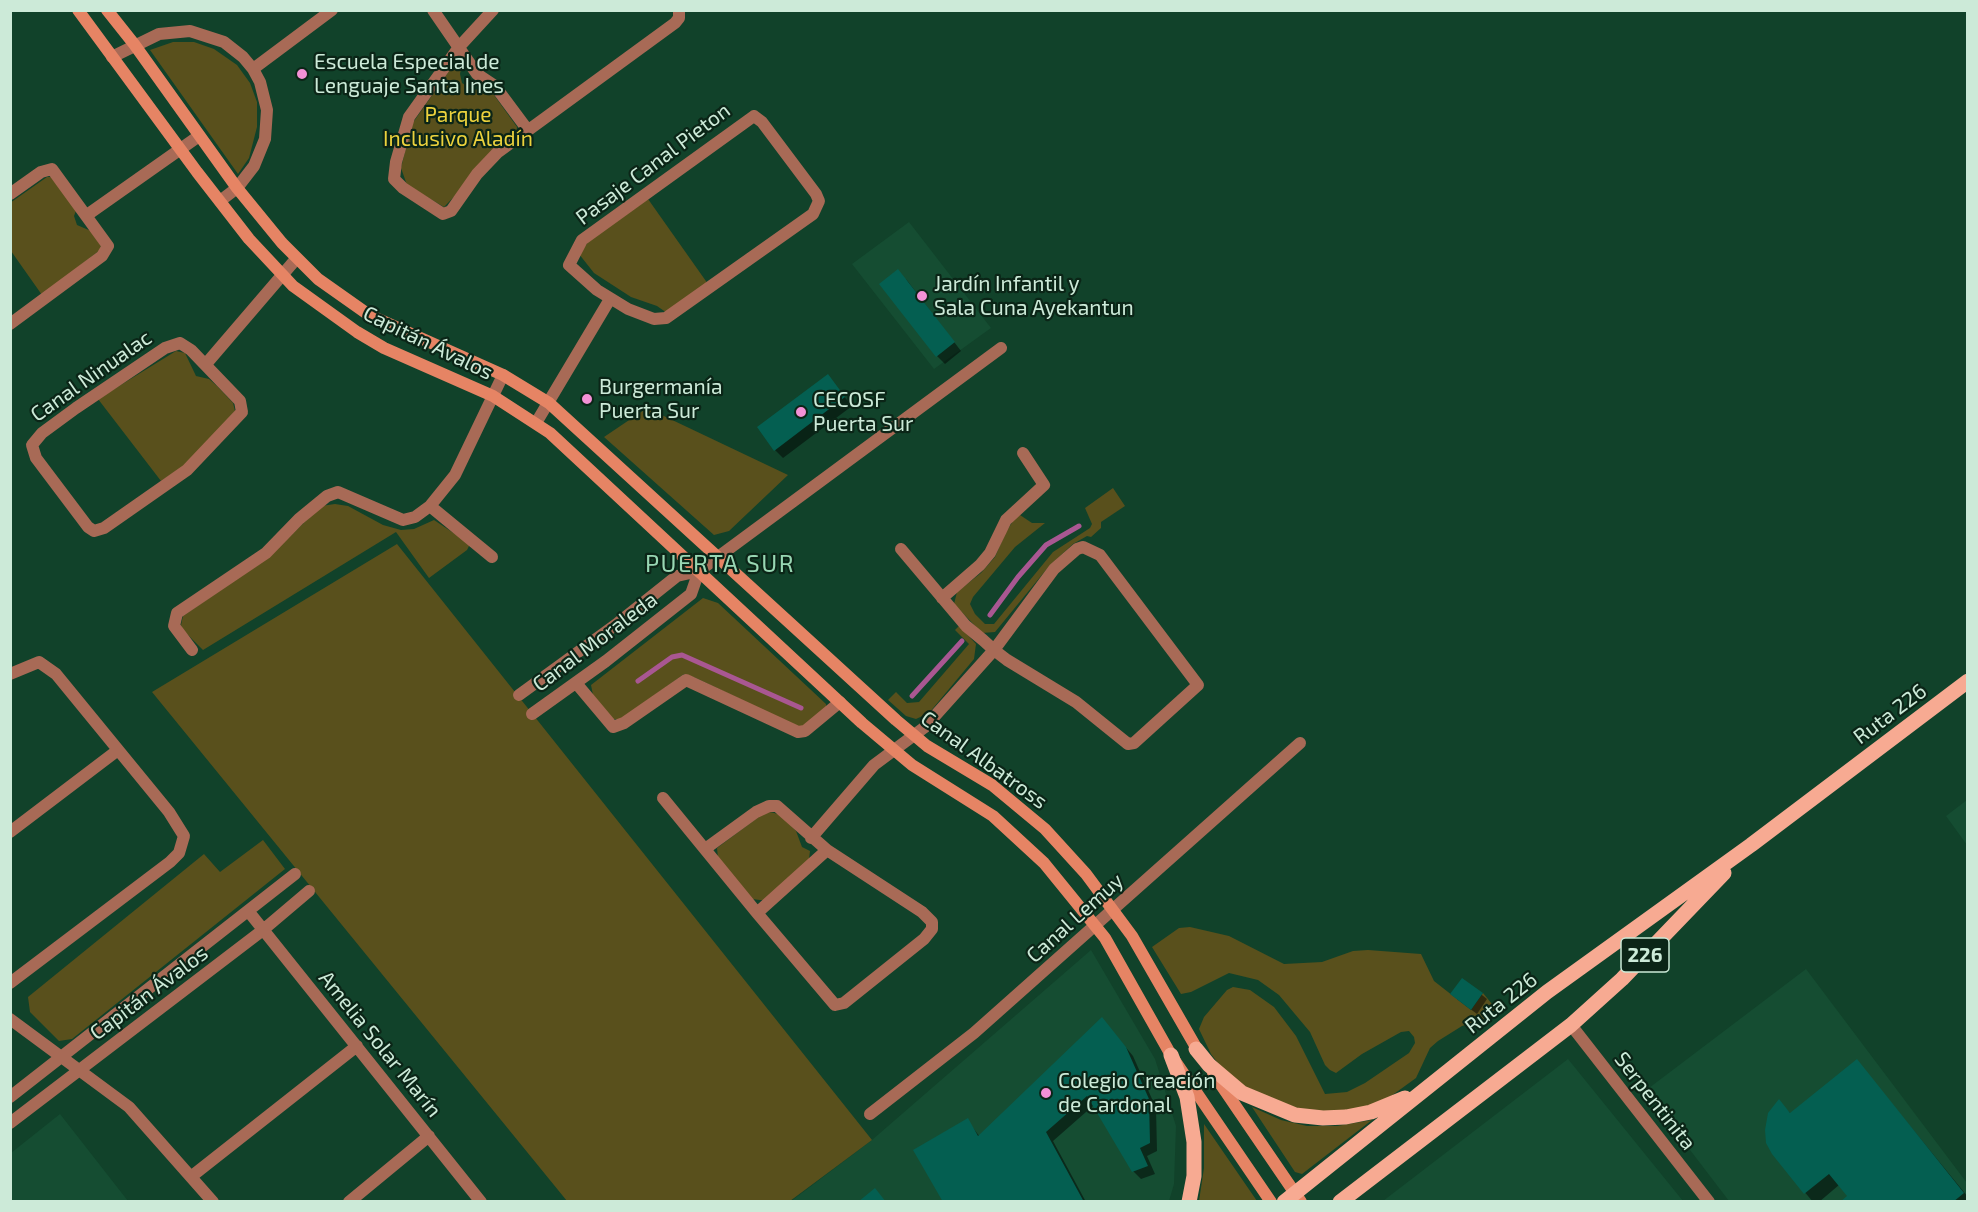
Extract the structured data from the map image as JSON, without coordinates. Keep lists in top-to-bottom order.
{
  "streets": {
    "main road": ["Ruta 226", "226"],
    "street": [
      "Pasaje Canal Pieton",
      "Capitán Ávalos",
      "Canal Ninualac",
      "Canal Moraleda",
      "Canal Albatross",
      "Canal Lemuy",
      "Amelia Solar Marín",
      "Serpentinita"
    ]
  },
  "crossings": [
    ["Capitán Ávalos", "Canal Moraleda"],
    ["Capitán Ávalos", "Canal Albatross"],
    ["Capitán Ávalos", "Amelia Solar Marín"],
    ["Canal Moraleda", "Canal Albatross"],
    ["Ruta 226", "Canal Albatross"],
    ["Ruta 226", "Serpentinita"],
    ["Canal Albatross", "Canal Lemuy"]
  ],
  "districts": ["PUERTA SUR"],
  "parks": ["Parque Inclusivo Aladín"],
  "places": [
    "Escuela Especial de Lenguaje Santa Ines",
    "Jardín Infantil y Sala Cuna Ayekantun",
    "Burgermanía Puerta Sur",
    "CECOSF Puerta Sur",
    "Colegio Creación de Cardonal"
  ]
}
